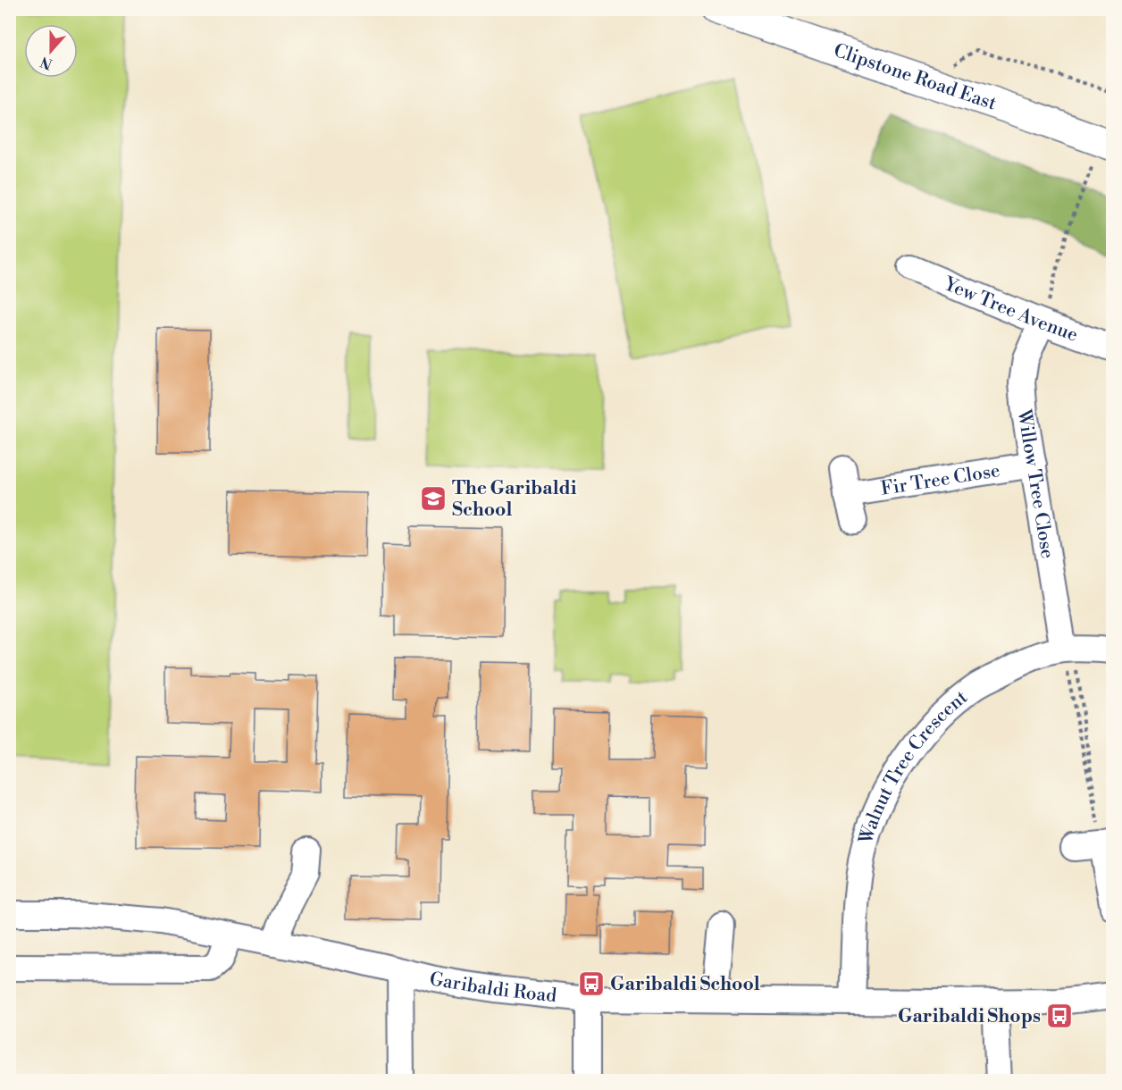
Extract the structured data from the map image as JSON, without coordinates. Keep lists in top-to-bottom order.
{
  "streets": {
    "main road": ["Clipstone Road East"],
    "street": [
      "Yew Tree Avenue",
      "Fir Tree Close",
      "Willow Tree Close",
      "Walnut Tree Crescent",
      "Garibaldi Road"
    ]
  },
  "crossings": [
    ["Yew Tree Avenue", "Willow Tree Close"],
    ["Fir Tree Close", "Willow Tree Close"],
    ["Willow Tree Close", "Walnut Tree Crescent"],
    ["Walnut Tree Crescent", "Garibaldi Road"]
  ],
  "places": {
    "school or university": ["The Garibaldi School"],
    "bus stop": ["Garibaldi School", "Garibaldi Shops"]
  },
  "north": "bottom"
}
